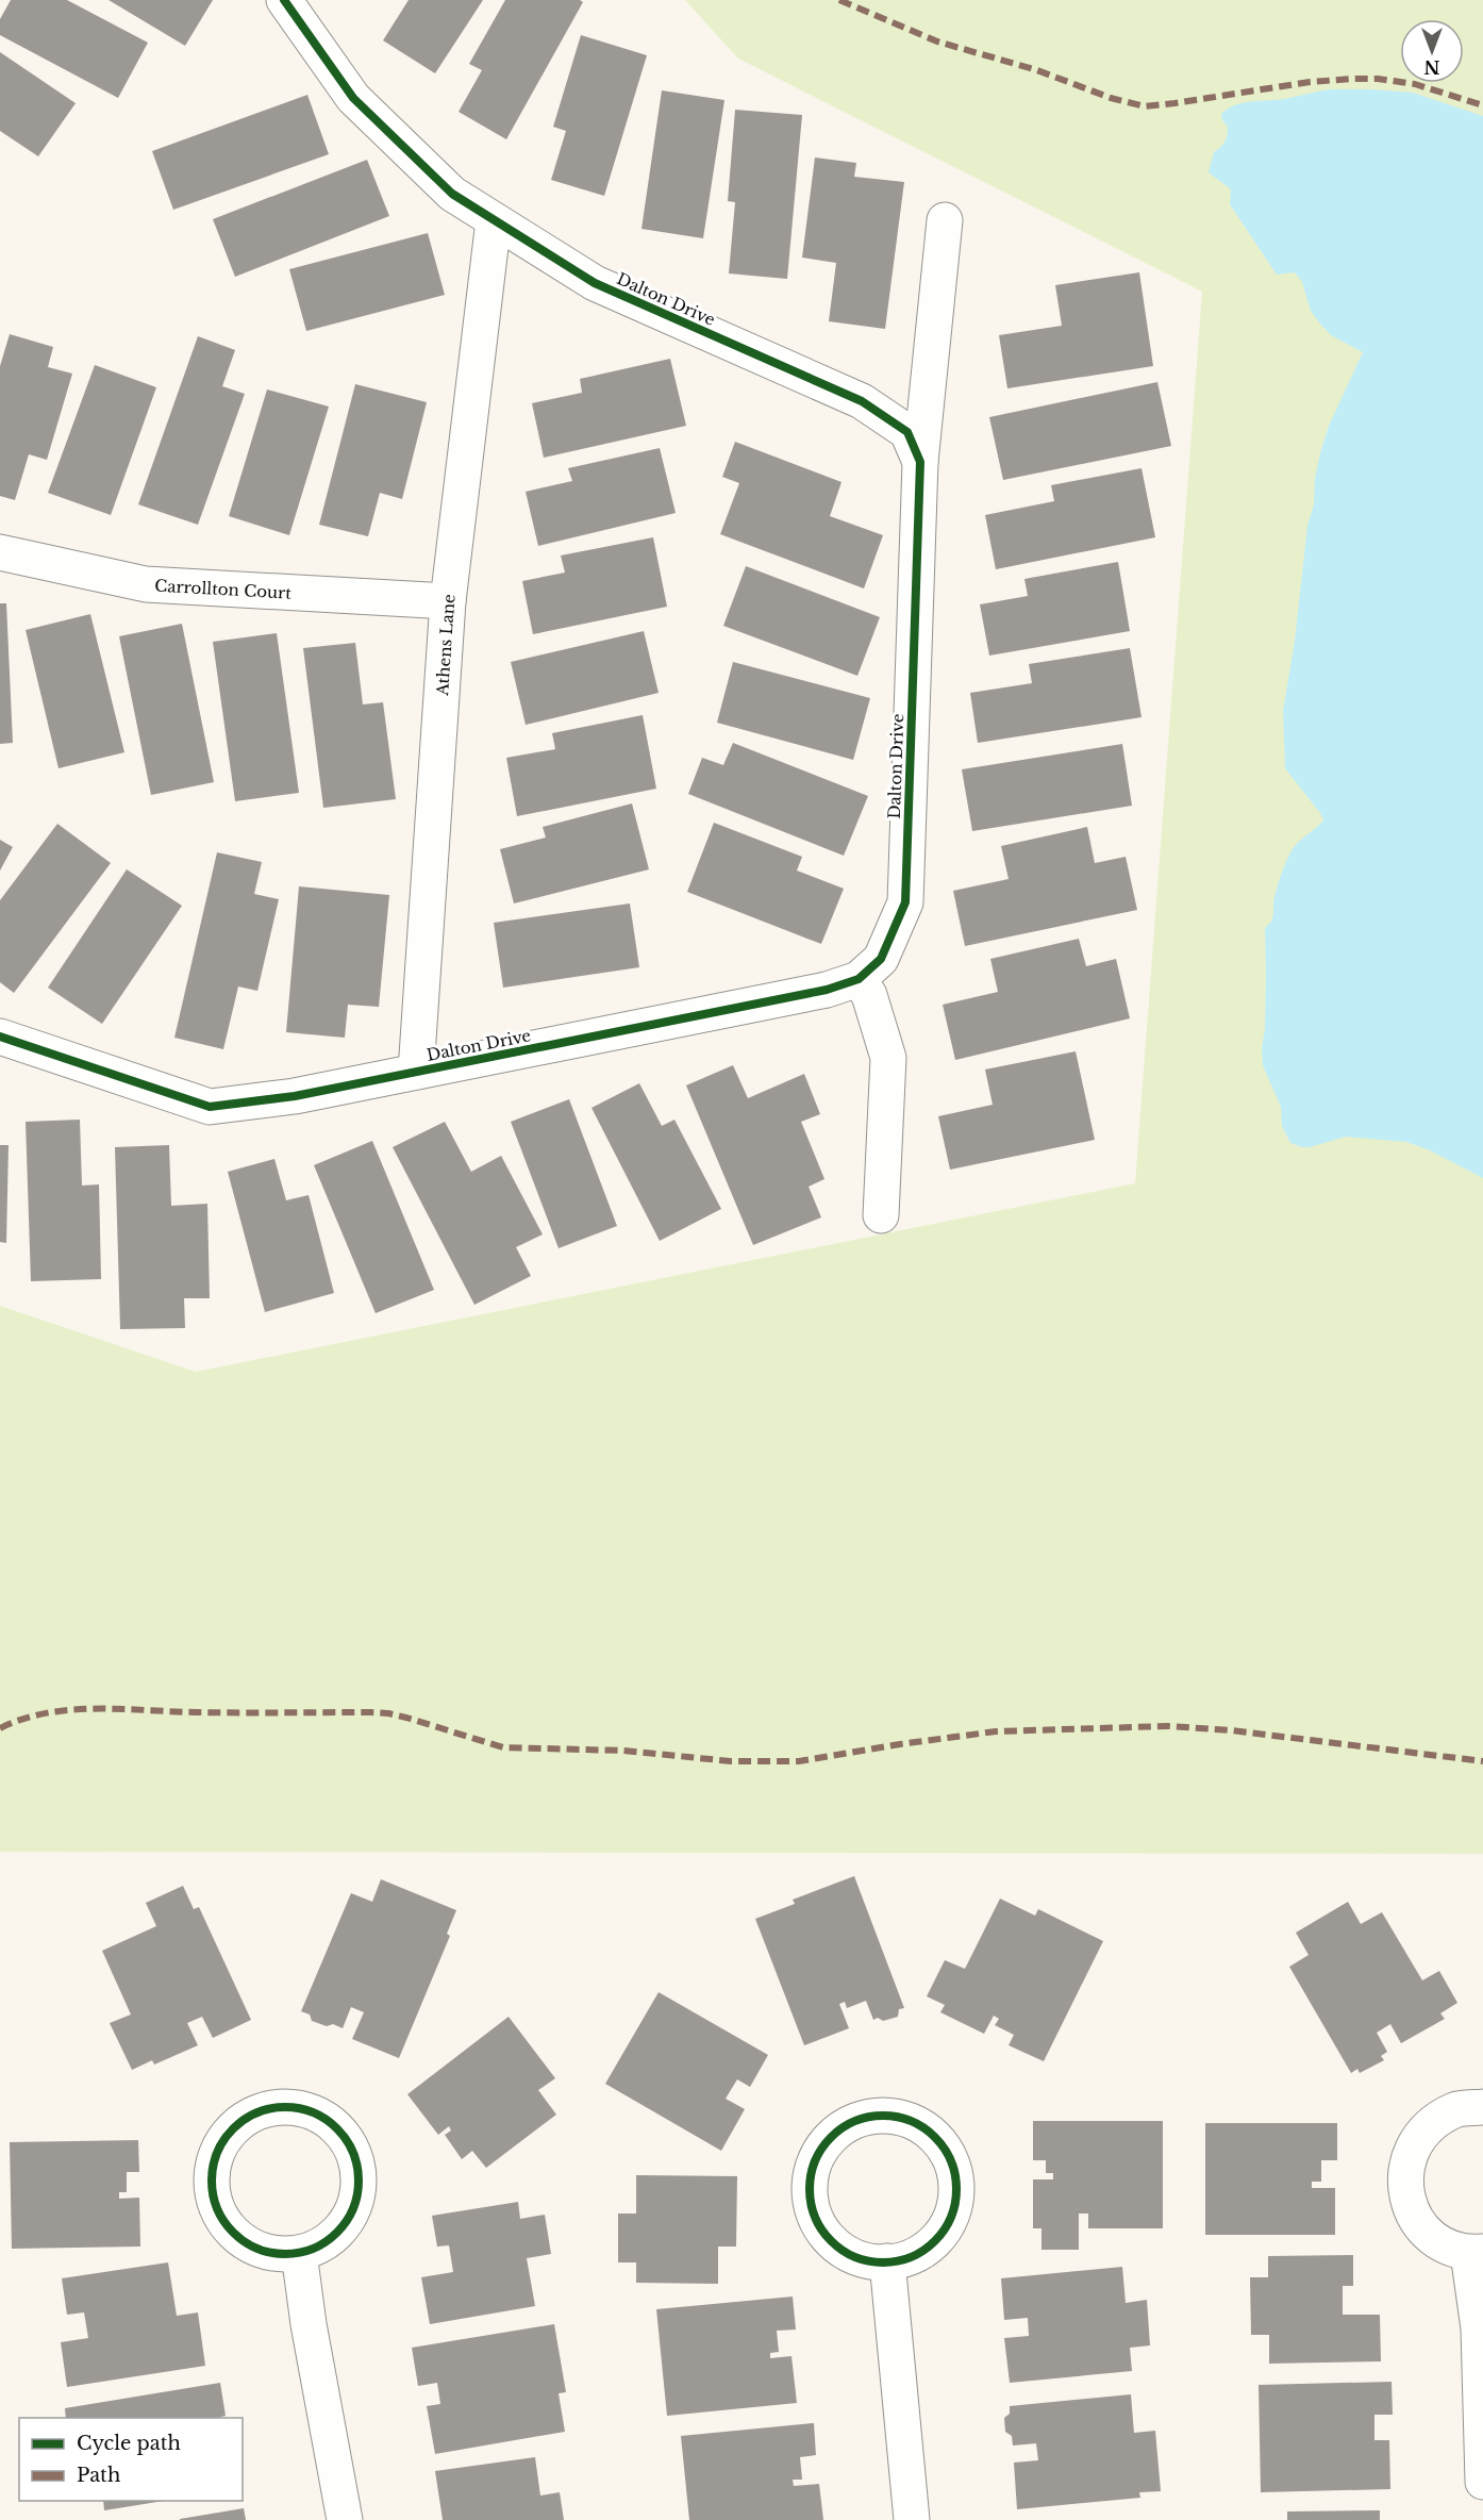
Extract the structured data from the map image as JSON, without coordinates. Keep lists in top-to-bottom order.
{
  "streets": {
    "street": ["Dalton Drive", "Carrollton Court", "Athens Lane"]
  },
  "crossings": [
    ["Dalton Drive", "Athens Lane"],
    ["Carrollton Court", "Athens Lane"]
  ],
  "legend": ["Cycle path", "Path"],
  "north": "bottom"
}
